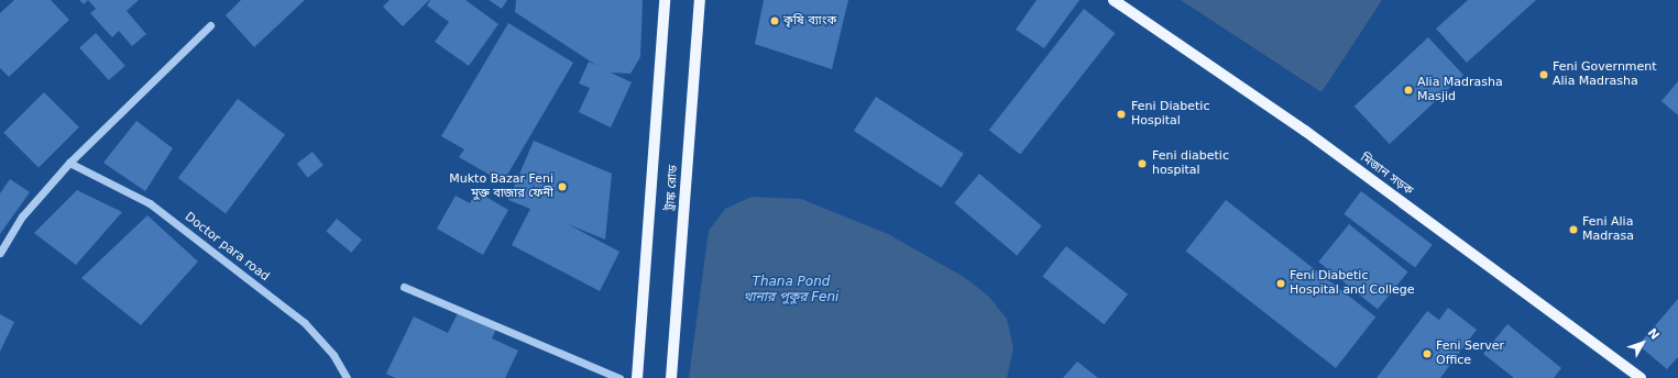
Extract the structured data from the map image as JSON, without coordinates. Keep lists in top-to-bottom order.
{
  "streets": {
    "main road": ["মিজান সড়ক", "ট্রাঙ্ক রোড"],
    "street": ["Doctor para road"]
  },
  "water": ["Thana Pond থানার পুকুর Feni"],
  "places": [
    "কৃষি ব্যাংক",
    "Feni Government Alia Madrasha",
    "Alia Madrasha Masjid",
    "Feni Diabetic Hospital",
    "Feni diabetic hospital",
    "Mukto Bazar Feni মুক্ত বাজার ফেনী",
    "Feni Alia Madrasa",
    "Feni Diabetic Hospital and College",
    "Feni Server Office"
  ],
  "north": "top right"
}
